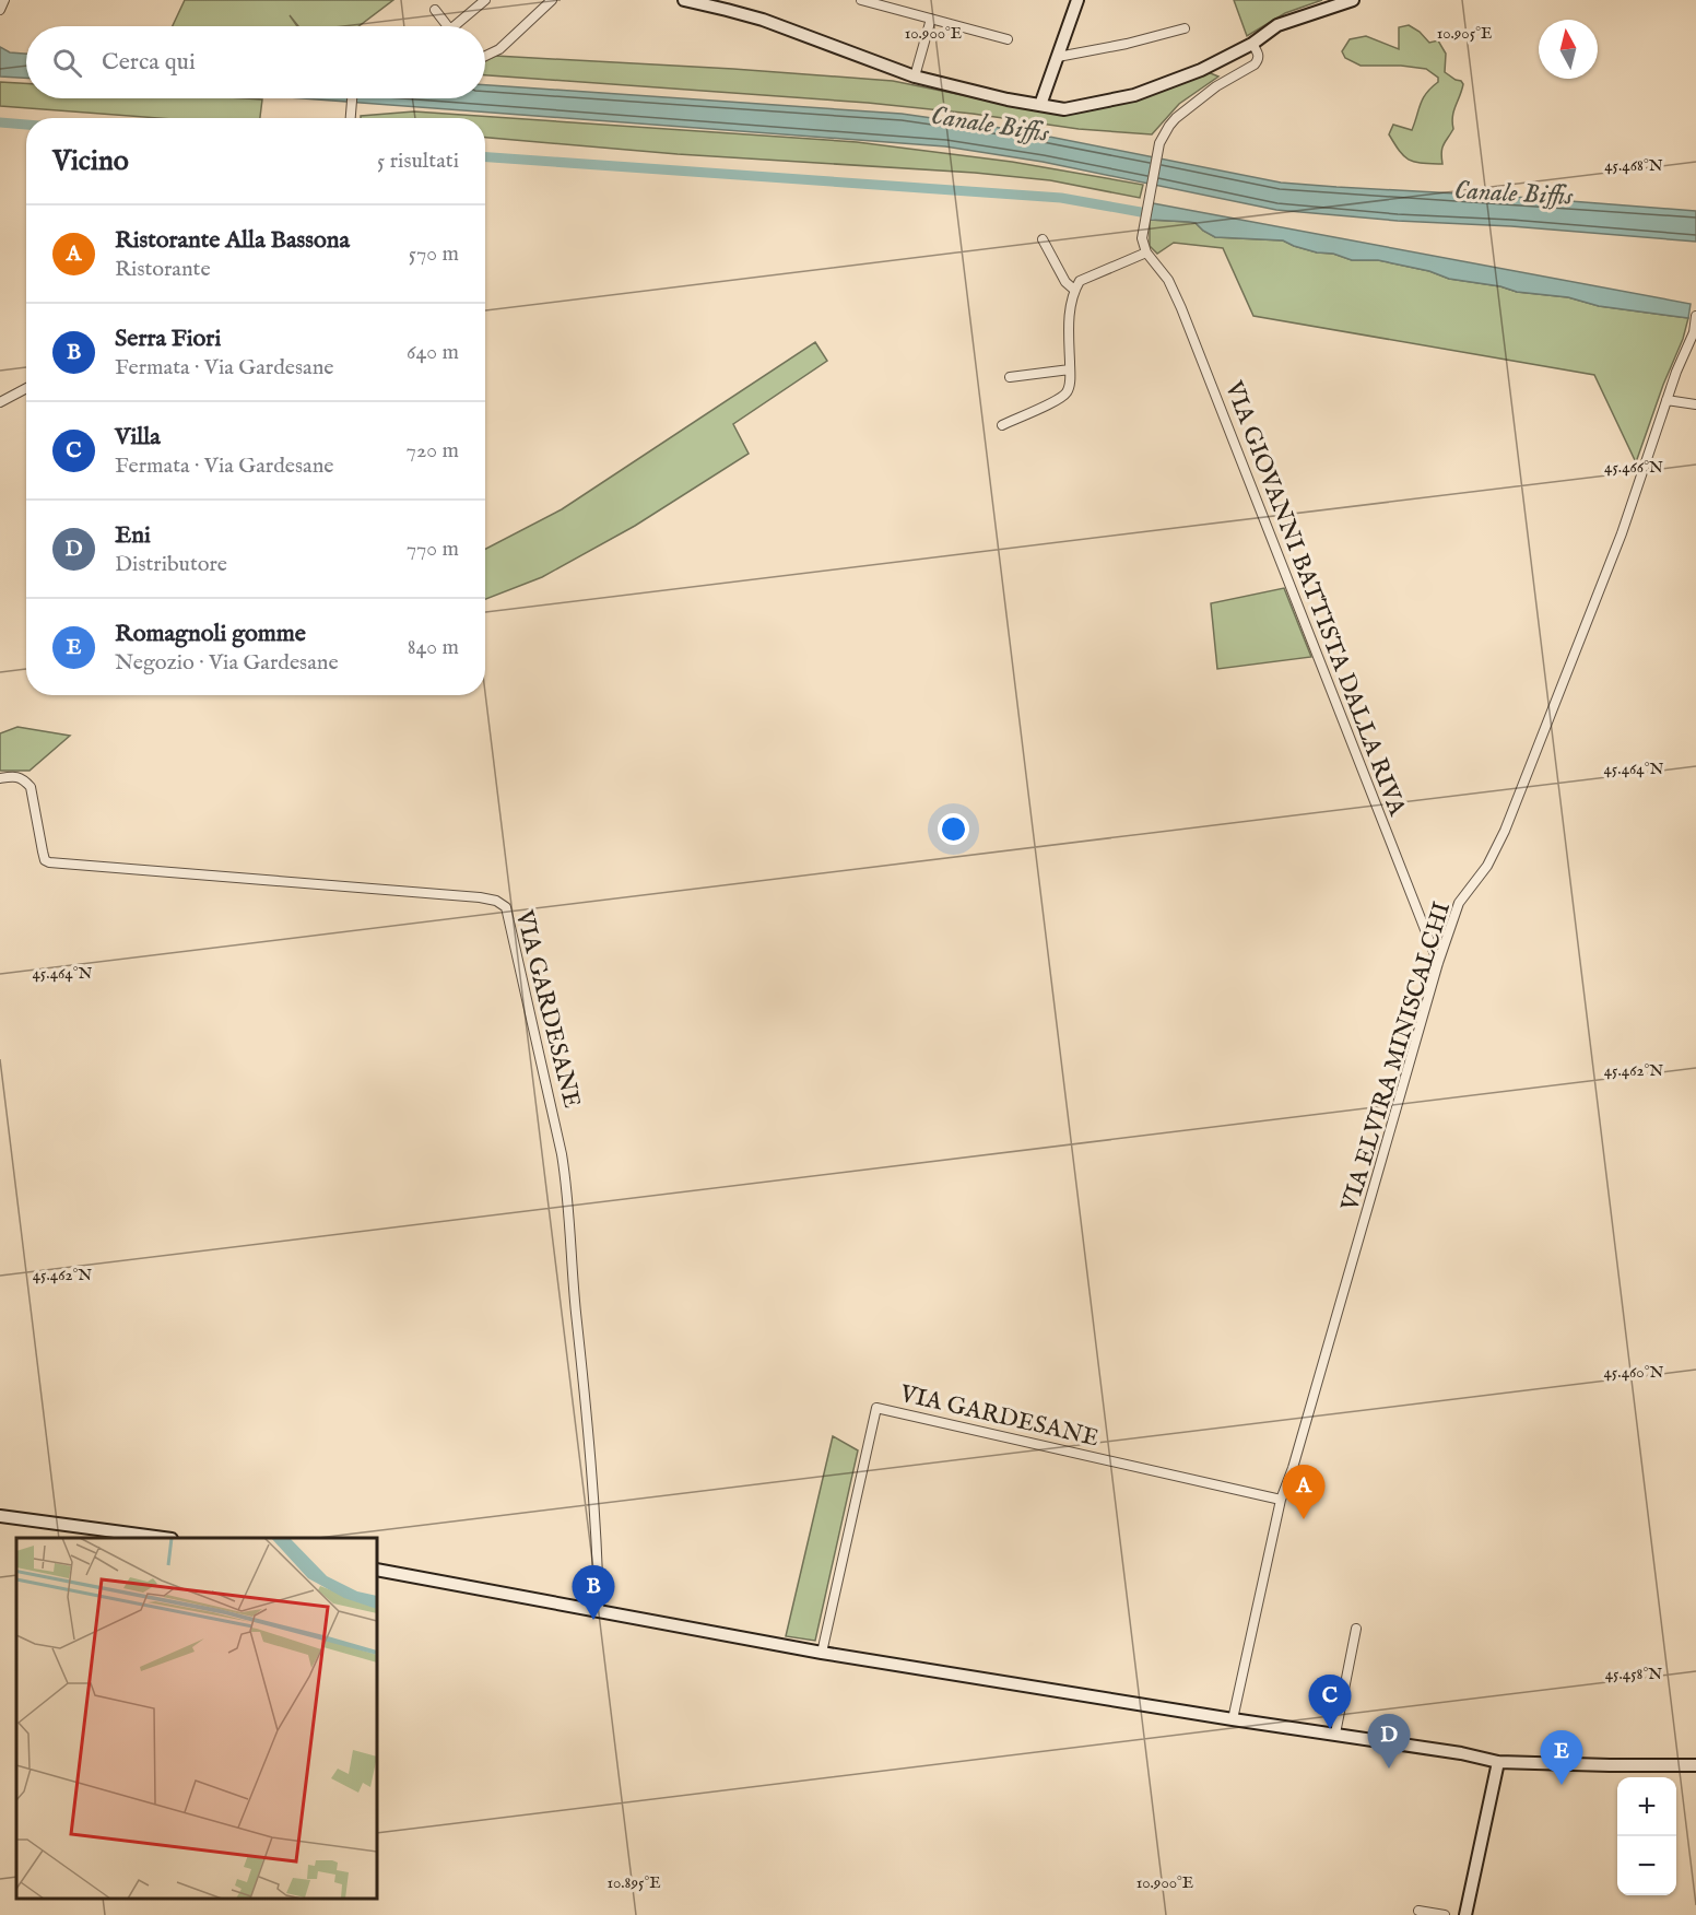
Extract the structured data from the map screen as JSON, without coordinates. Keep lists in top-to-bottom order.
{
  "streets": {
    "street": ["VIA GIOVANNI BATTISTA DALLA RIVA", "VIA GARDESANE", "VIA ELVIRA MINISCALCHI"]
  },
  "crossings": [
    ["VIA GIOVANNI BATTISTA DALLA RIVA", "VIA ELVIRA MINISCALCHI"],
    ["VIA GARDESANE", "VIA ELVIRA MINISCALCHI"]
  ],
  "water": ["Canale Biffis"],
  "north": "top",
  "page": {
    "search": "Cerca qui",
    "heading": ["Vicino", "5 risultati"],
    "list": [
      {
        "mark": "A",
        "name": "Ristorante Alla Bassona",
        "note": "Ristorante",
        "value": "570 m"
      },
      {
        "mark": "B",
        "name": "Serra Fiori",
        "note": "Fermata · Via Gardesane",
        "value": "640 m"
      },
      {
        "mark": "C",
        "name": "Villa",
        "note": "Fermata · Via Gardesane",
        "value": "720 m"
      },
      {
        "mark": "D",
        "name": "Eni",
        "note": "Distributore",
        "value": "770 m"
      },
      {
        "mark": "E",
        "name": "Romagnoli gomme",
        "note": "Negozio · Via Gardesane",
        "value": "840 m"
      }
    ],
    "pins": [
      "A",
      "B",
      "C",
      "D",
      "E"
    ],
    "map_buttons": ["+", "−"]
  },
  "coordinates": [
    "10.900°E",
    "10.905°E",
    "45.468°N",
    "45.466°N",
    "45.464°N",
    "45.462°N",
    "45.460°N",
    "45.458°N",
    "10.895°E"
  ]
}
